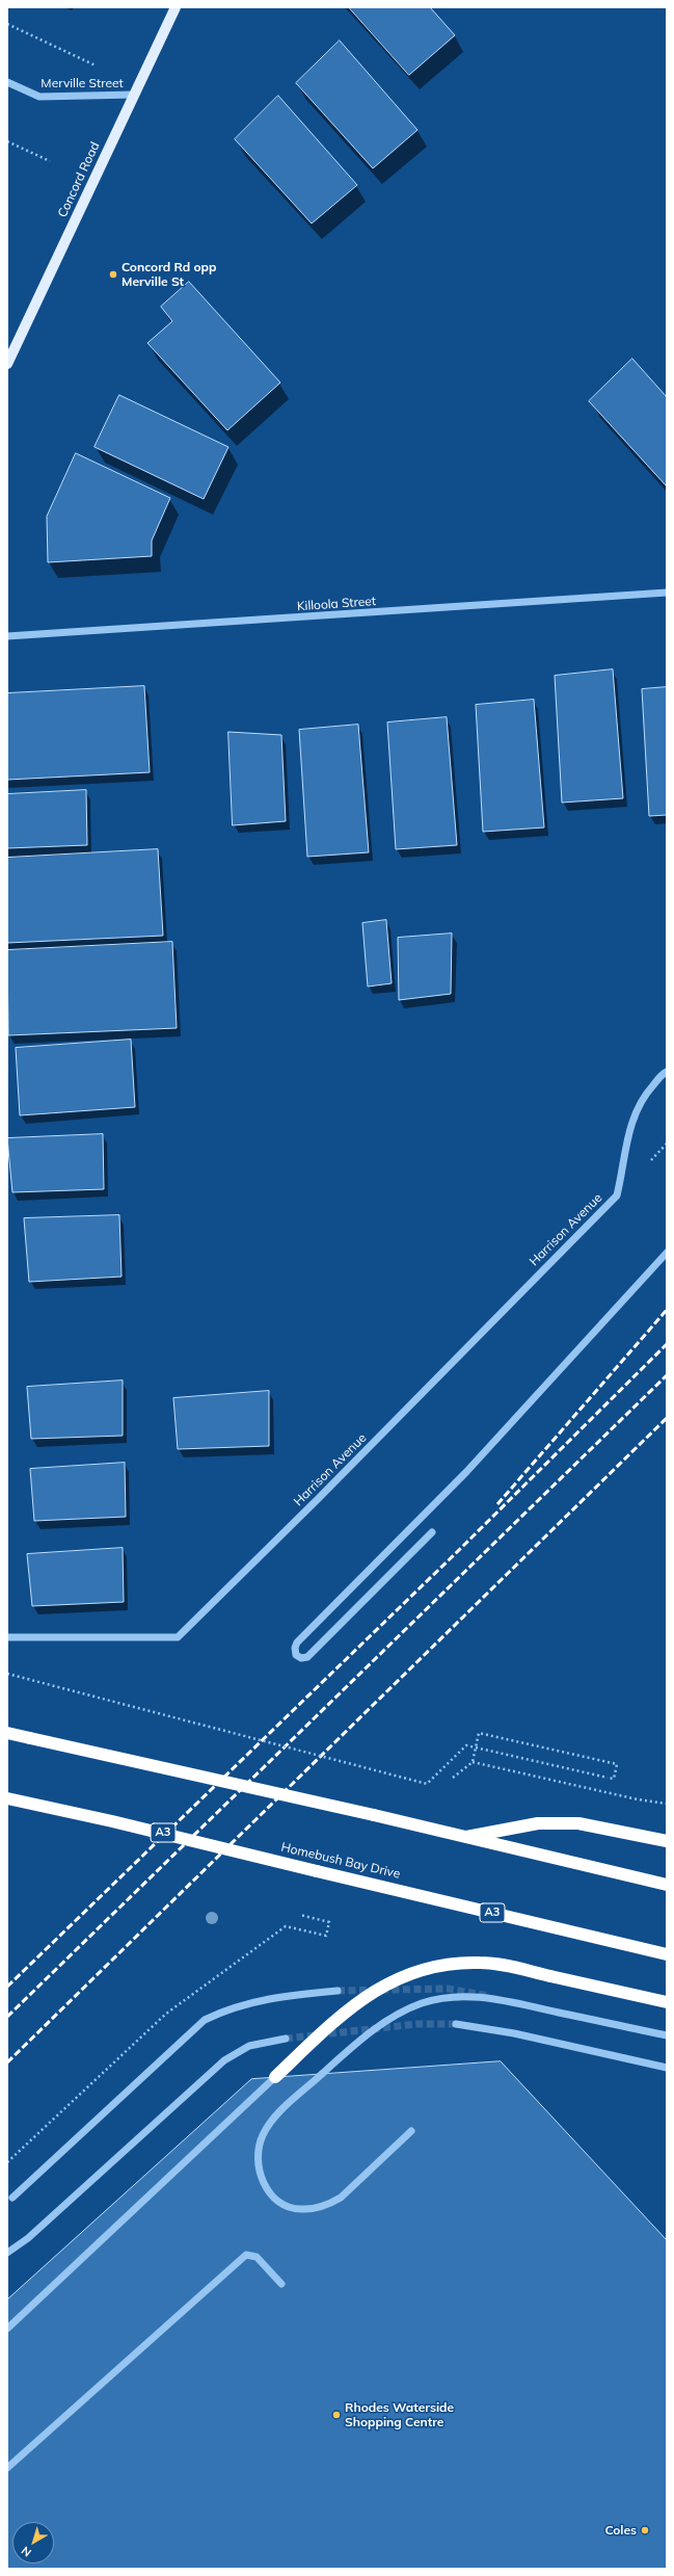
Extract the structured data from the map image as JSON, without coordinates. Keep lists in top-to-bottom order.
{
  "streets": {
    "highway": ["A3", "Homebush Bay Drive"],
    "main road": ["Concord Road"],
    "street": ["Merville Street", "Killoola Street", "Harrison Avenue"]
  },
  "crossings": [
    ["Merville Street", "Concord Road"]
  ],
  "places": ["Concord Rd opp Merville St", "Rhodes Waterside Shopping Centre", "Coles"],
  "north": "bottom left"
}
